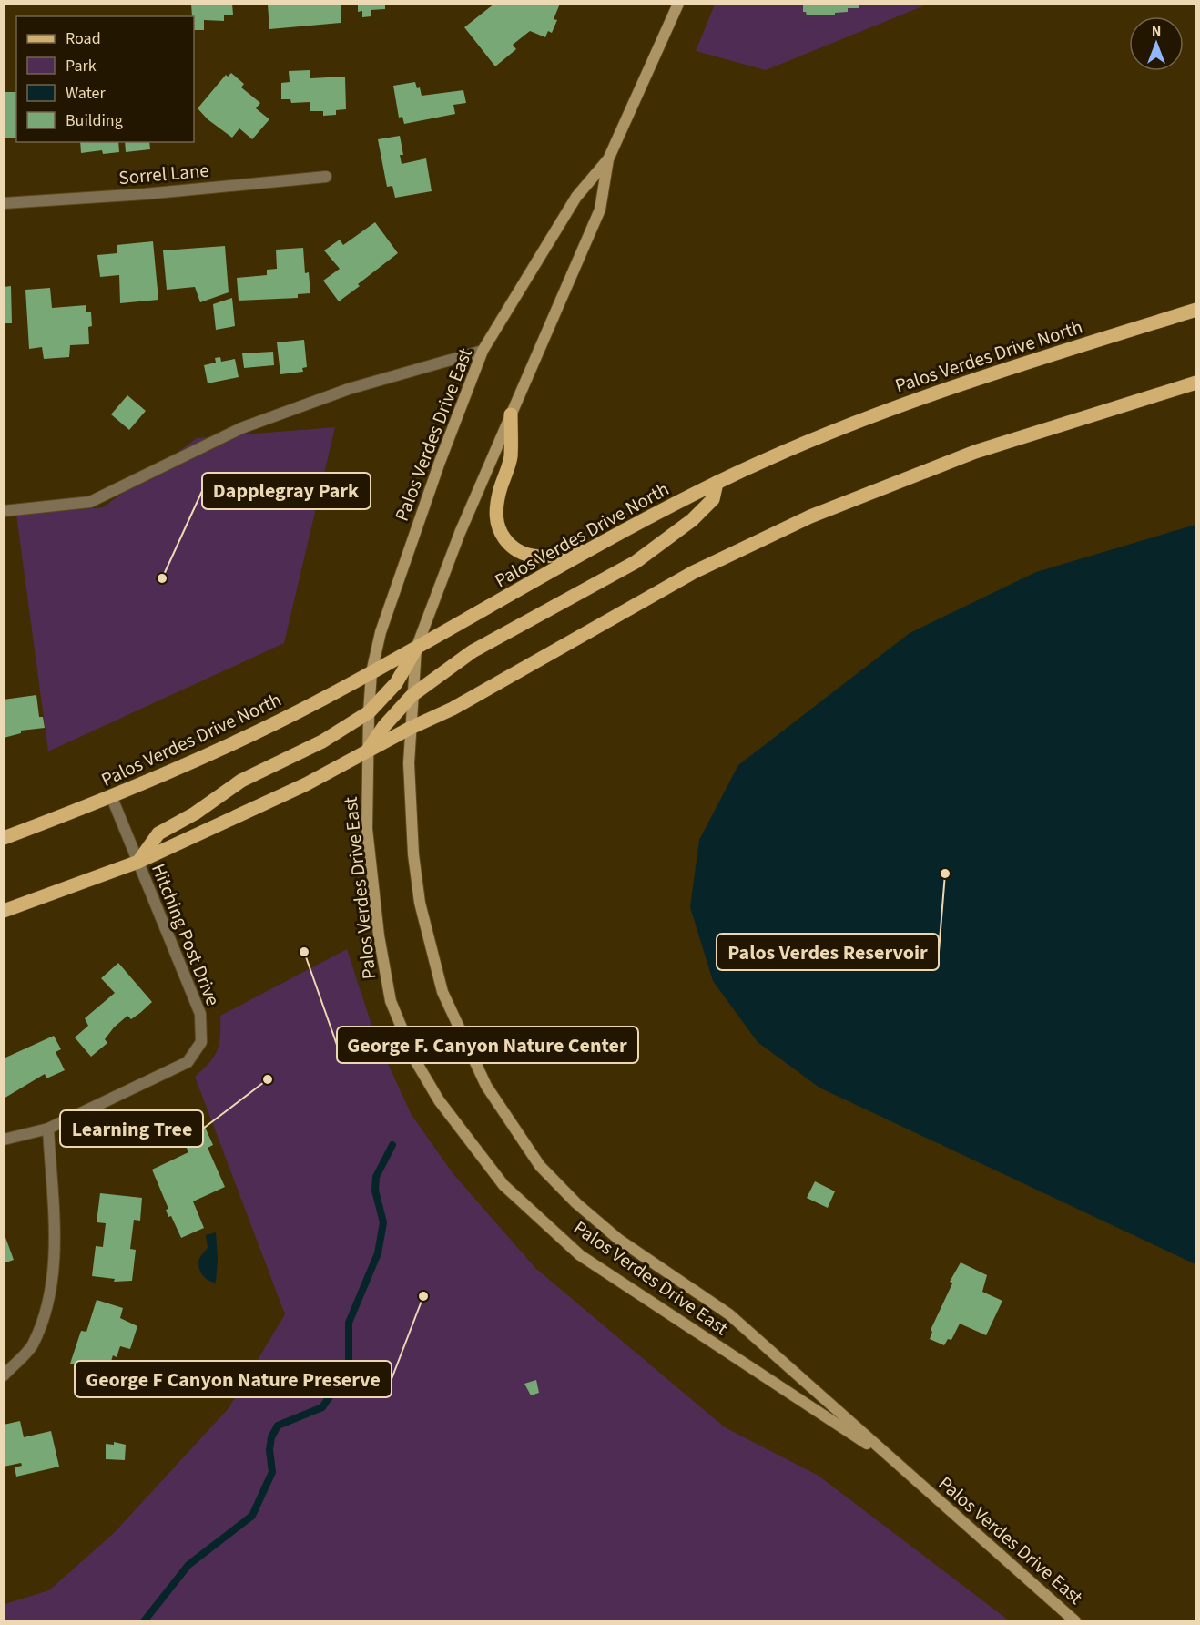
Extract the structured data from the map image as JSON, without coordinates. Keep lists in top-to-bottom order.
{
  "streets": {
    "main road": ["Palos Verdes Drive North", "Palos Verdes Drive East"],
    "street": ["Sorrel Lane", "Hitching Post Drive"]
  },
  "crossings": [
    ["Palos Verdes Drive North", "Palos Verdes Drive East"],
    ["Palos Verdes Drive North", "Hitching Post Drive"]
  ],
  "places": [
    "Dapplegray Park",
    "Palos Verdes Reservoir",
    "George F. Canyon Nature Center",
    "Learning Tree",
    "George F Canyon Nature Preserve"
  ],
  "legend": [
    "Road",
    "Park",
    "Water",
    "Building"
  ],
  "north": "top"
}
